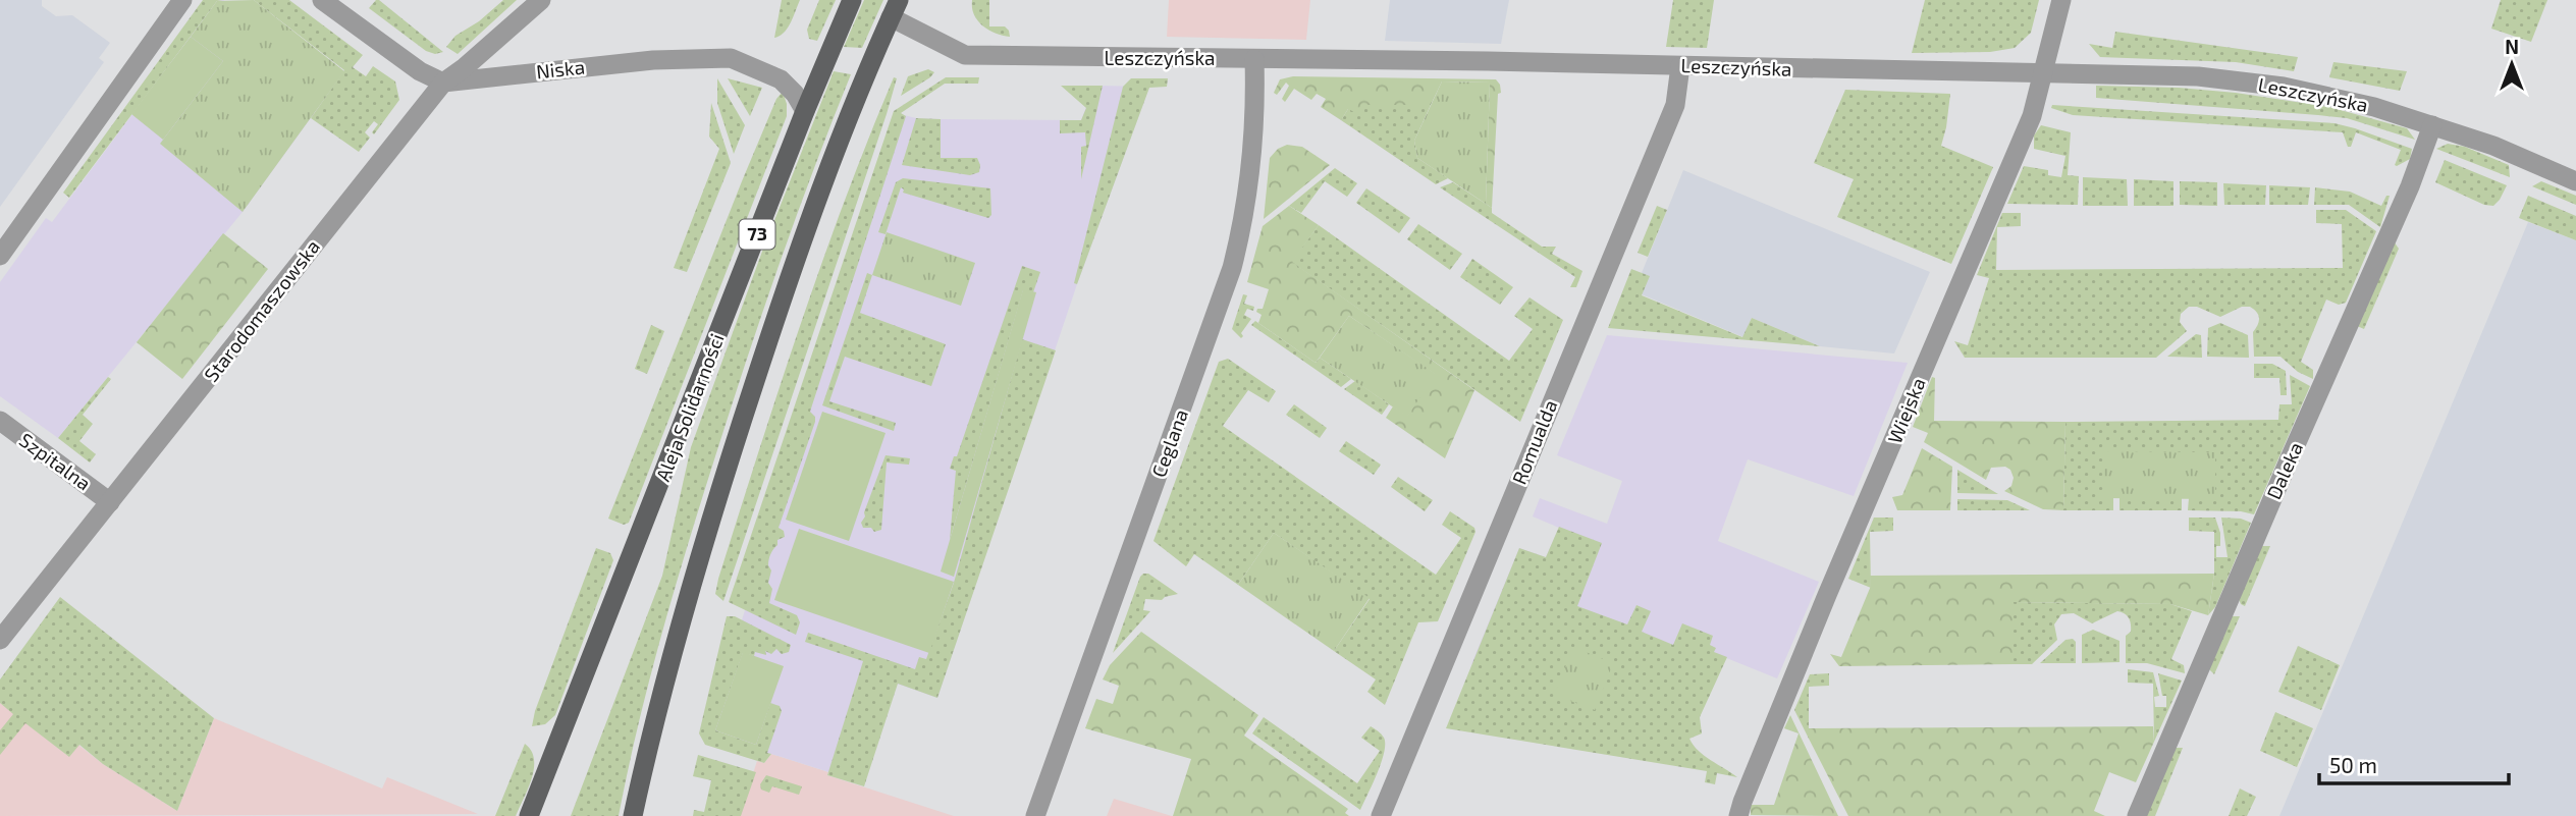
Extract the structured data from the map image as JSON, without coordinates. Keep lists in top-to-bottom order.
{
  "streets": {
    "main road": ["73", "Aleja Solidarności"],
    "street": [
      "Leszczyńska",
      "Niska",
      "Starodomaszowska",
      "Wiejska",
      "Romualda",
      "Ceglana",
      "Szpitalna",
      "Daleka"
    ]
  },
  "crossings": [
    ["Leszczyńska", "73"],
    ["Leszczyńska", "Wiejska"],
    ["Leszczyńska", "Romualda"],
    ["Leszczyńska", "Ceglana"],
    ["Leszczyńska", "Daleka"],
    ["Niska", "Starodomaszowska"],
    ["Niska", "Aleja Solidarności"],
    ["Starodomaszowska", "Szpitalna"]
  ],
  "scale_bar": "50 m",
  "north": "top"
}
